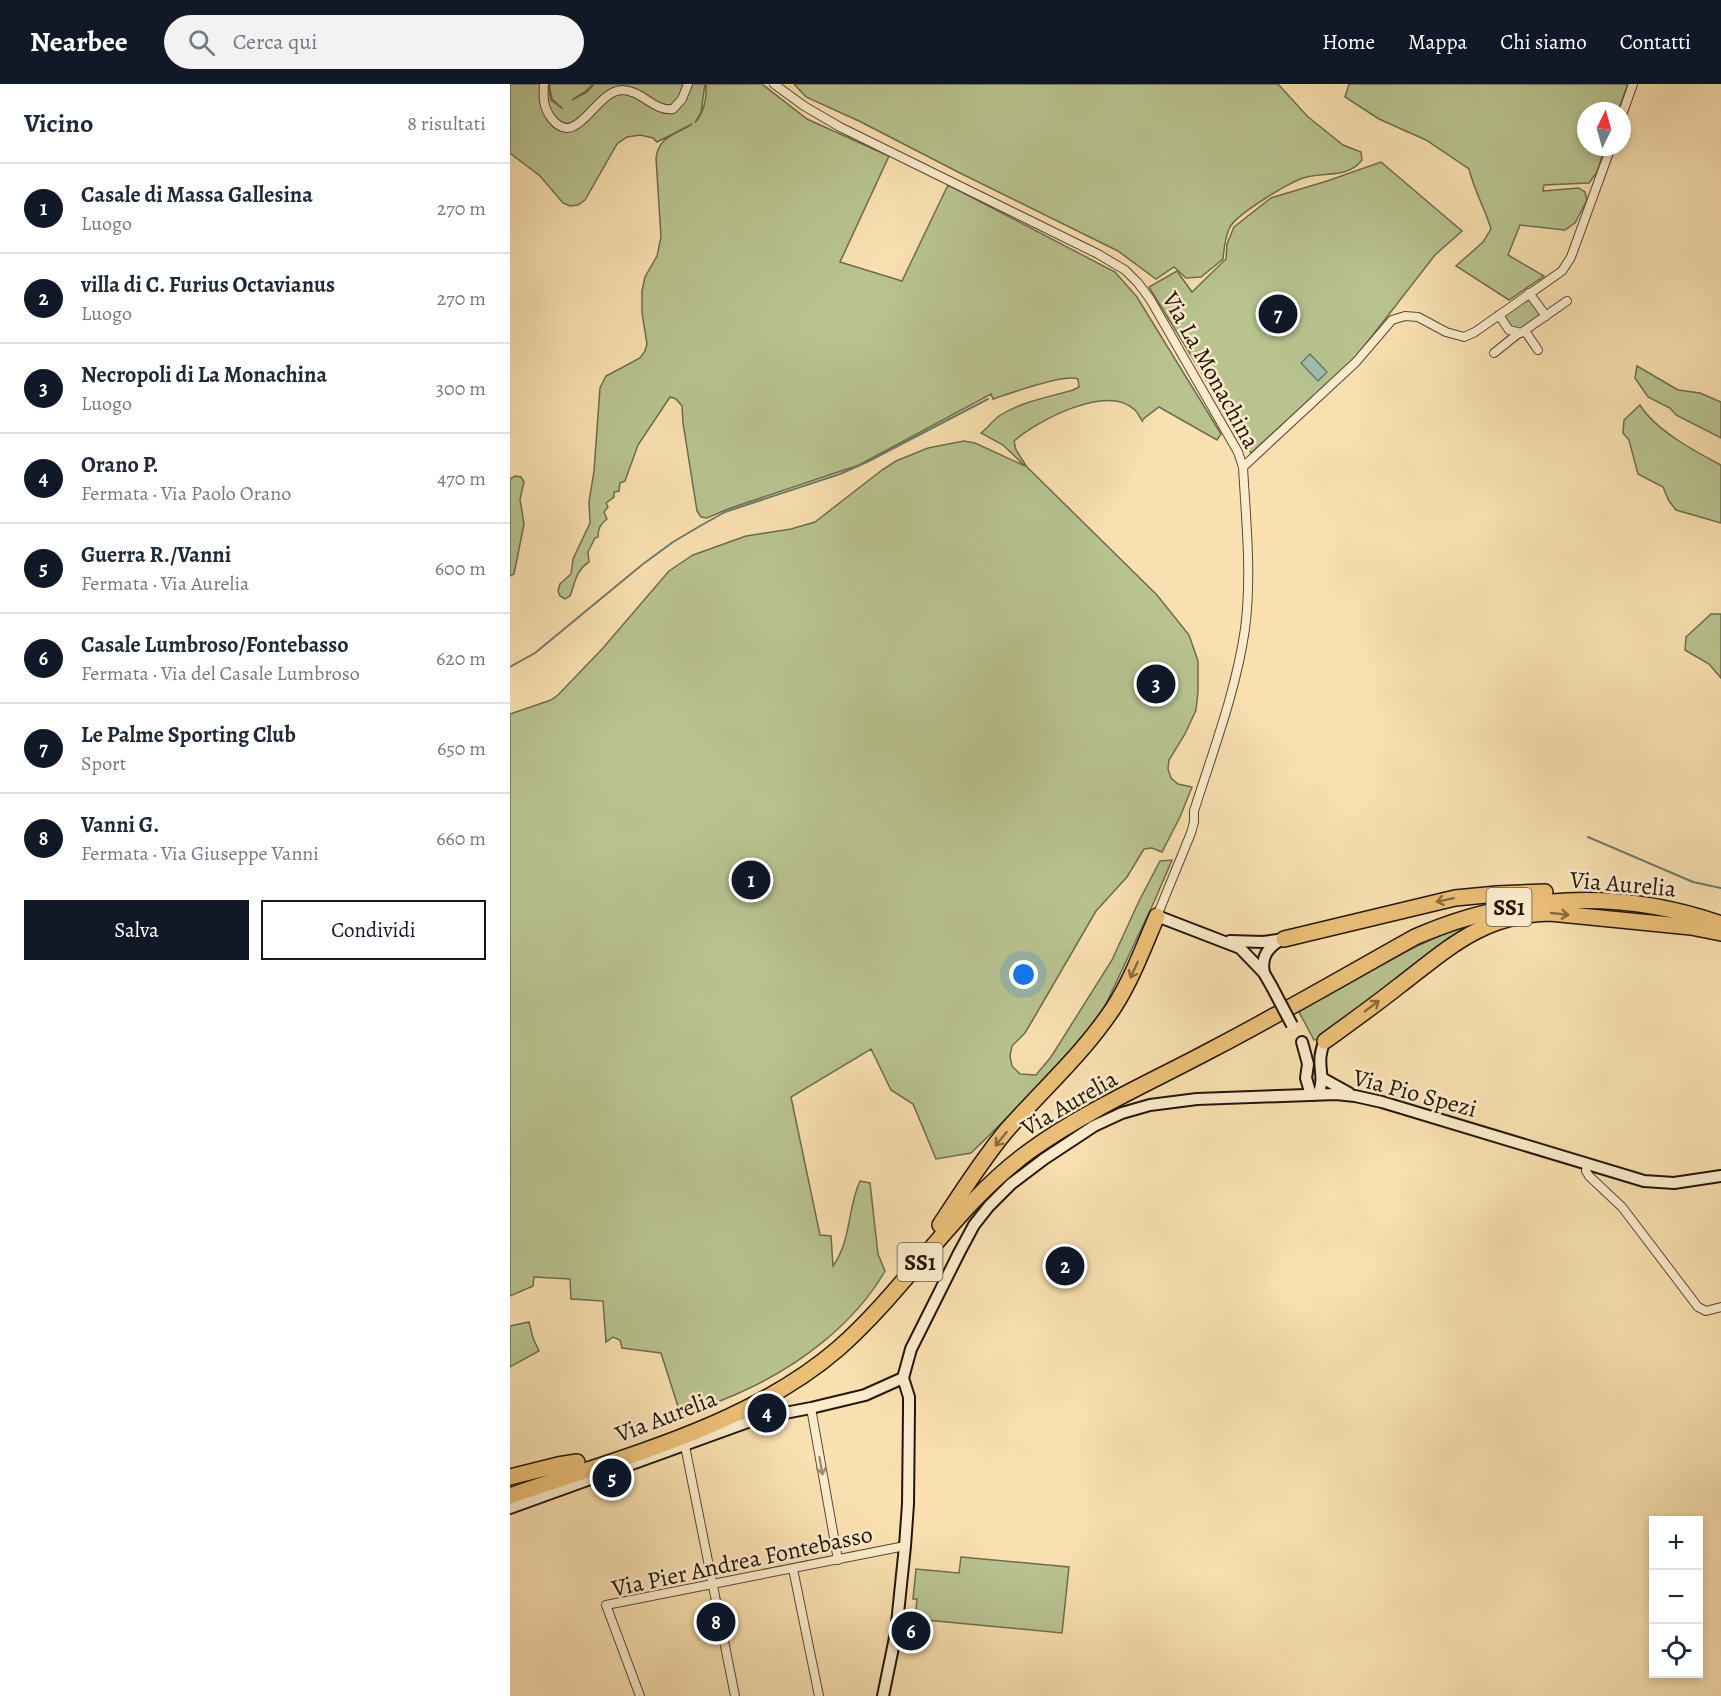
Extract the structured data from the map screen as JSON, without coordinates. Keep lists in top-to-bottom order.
{
  "streets": {
    "highway": ["Via Aurelia", "SS1"],
    "street": ["Via La Monachina", "Via Pio Spezi", "Via Pier Andrea Fontebasso"]
  },
  "crossings": [
    ["Via Aurelia", "Via Pio Spezi"]
  ],
  "north": "top",
  "page": {
    "header": "Nearbee",
    "search": "Cerca qui",
    "nav": [
      "Home",
      "Mappa",
      "Chi siamo",
      "Contatti"
    ],
    "heading": ["Vicino", "8 risultati"],
    "list": [
      {
        "mark": "1",
        "name": "Casale di Massa Gallesina",
        "note": "Luogo",
        "value": "270 m"
      },
      {
        "mark": "2",
        "name": "villa di C. Furius Octavianus",
        "note": "Luogo",
        "value": "270 m"
      },
      {
        "mark": "3",
        "name": "Necropoli di La Monachina",
        "note": "Luogo",
        "value": "300 m"
      },
      {
        "mark": "4",
        "name": "Orano P.",
        "note": "Fermata · Via Paolo Orano",
        "value": "470 m"
      },
      {
        "mark": "5",
        "name": "Guerra R./Vanni",
        "note": "Fermata · Via Aurelia",
        "value": "600 m"
      },
      {
        "mark": "6",
        "name": "Casale Lumbroso/Fontebasso",
        "note": "Fermata · Via del Casale Lumbroso",
        "value": "620 m"
      },
      {
        "mark": "7",
        "name": "Le Palme Sporting Club",
        "note": "Sport",
        "value": "650 m"
      },
      {
        "mark": "8",
        "name": "Vanni G.",
        "note": "Fermata · Via Giuseppe Vanni",
        "value": "660 m"
      }
    ],
    "pins": [
      "7",
      "3",
      "1",
      "2",
      "4",
      "5",
      "8",
      "6"
    ],
    "buttons": ["Salva", "Condividi"],
    "map_buttons": ["+", "−"]
  }
}
